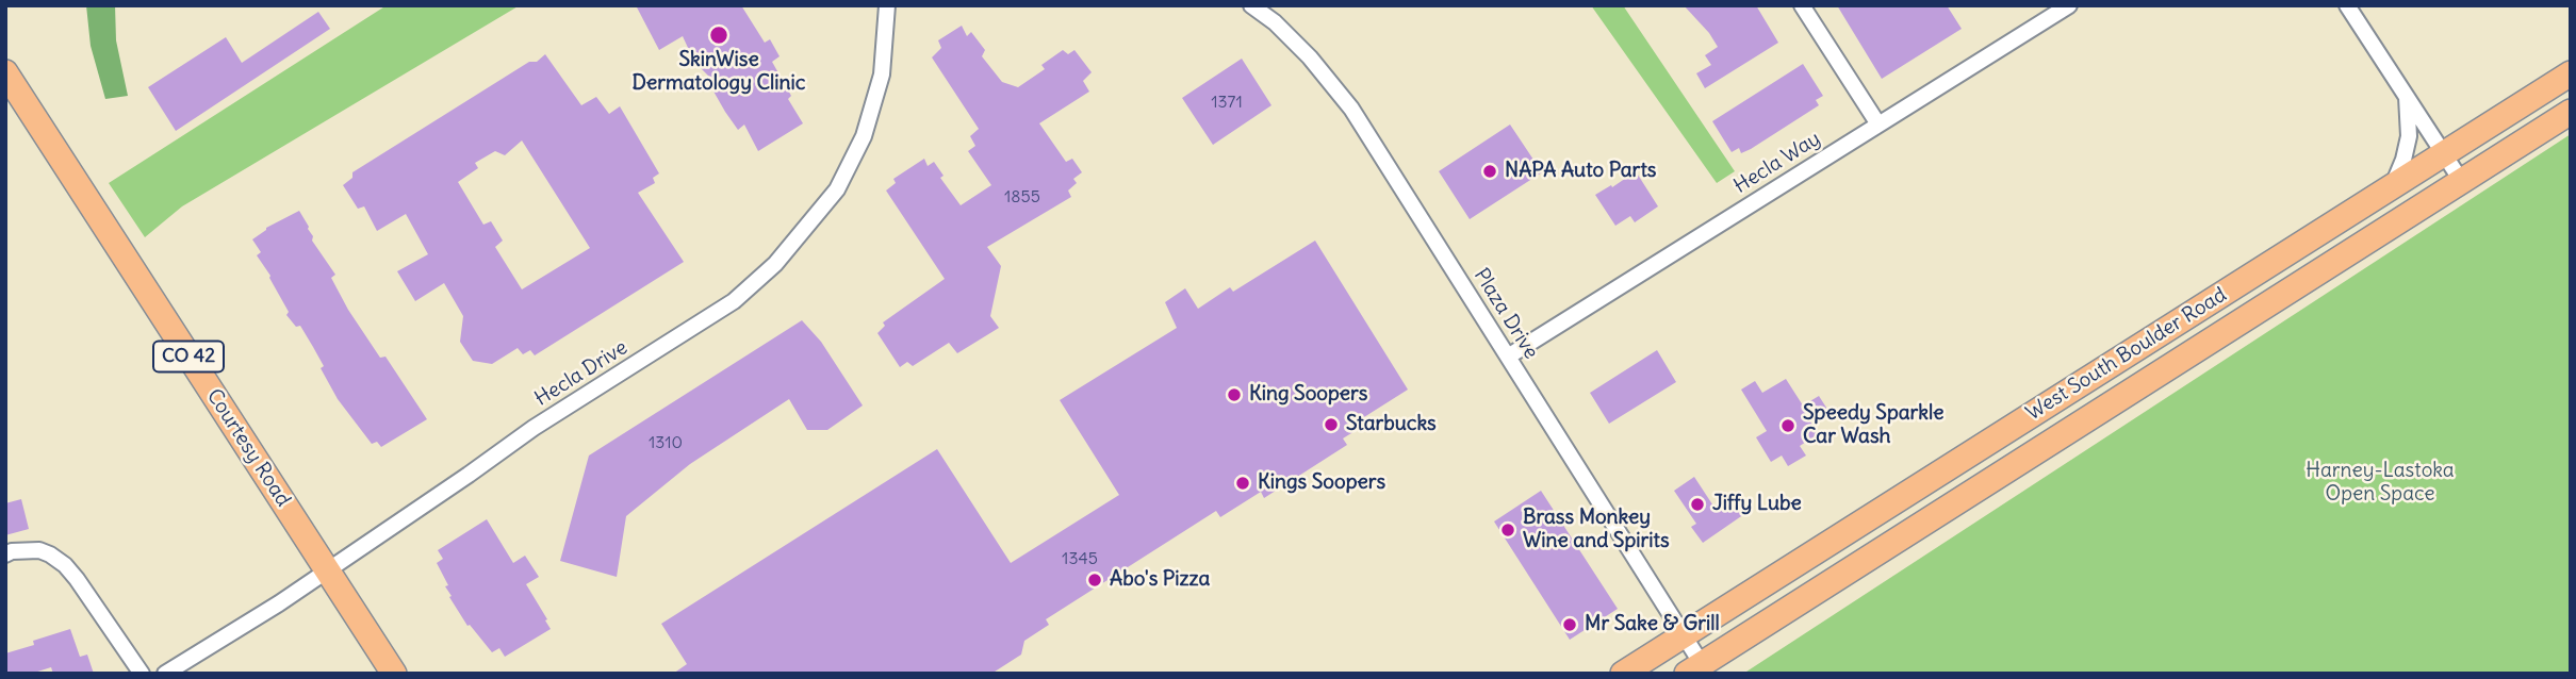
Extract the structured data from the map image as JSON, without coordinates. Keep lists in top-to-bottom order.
{
  "streets": {
    "main road": ["West South Boulder Road", "CO 42", "Courtesy Road"],
    "street": ["Hecla Way", "Plaza Drive", "Hecla Drive"]
  },
  "crossings": [
    ["Hecla Way", "Plaza Drive"],
    ["Plaza Drive", "West South Boulder Road"],
    ["Hecla Drive", "Courtesy Road"]
  ],
  "parks": ["Harney-Lastoka Open Space"],
  "places": [
    "SkinWise Dermatology Clinic",
    "NAPA Auto Parts",
    "King Soopers",
    "Starbucks",
    "Speedy Sparkle Car Wash",
    "Kings Soopers",
    "Jiffy Lube",
    "Brass Monkey Wine and Spirits",
    "Abo's Pizza",
    "Mr Sake & Grill"
  ],
  "house_numbers": [
    "1371",
    "1855",
    "1310",
    "1345"
  ]
}
